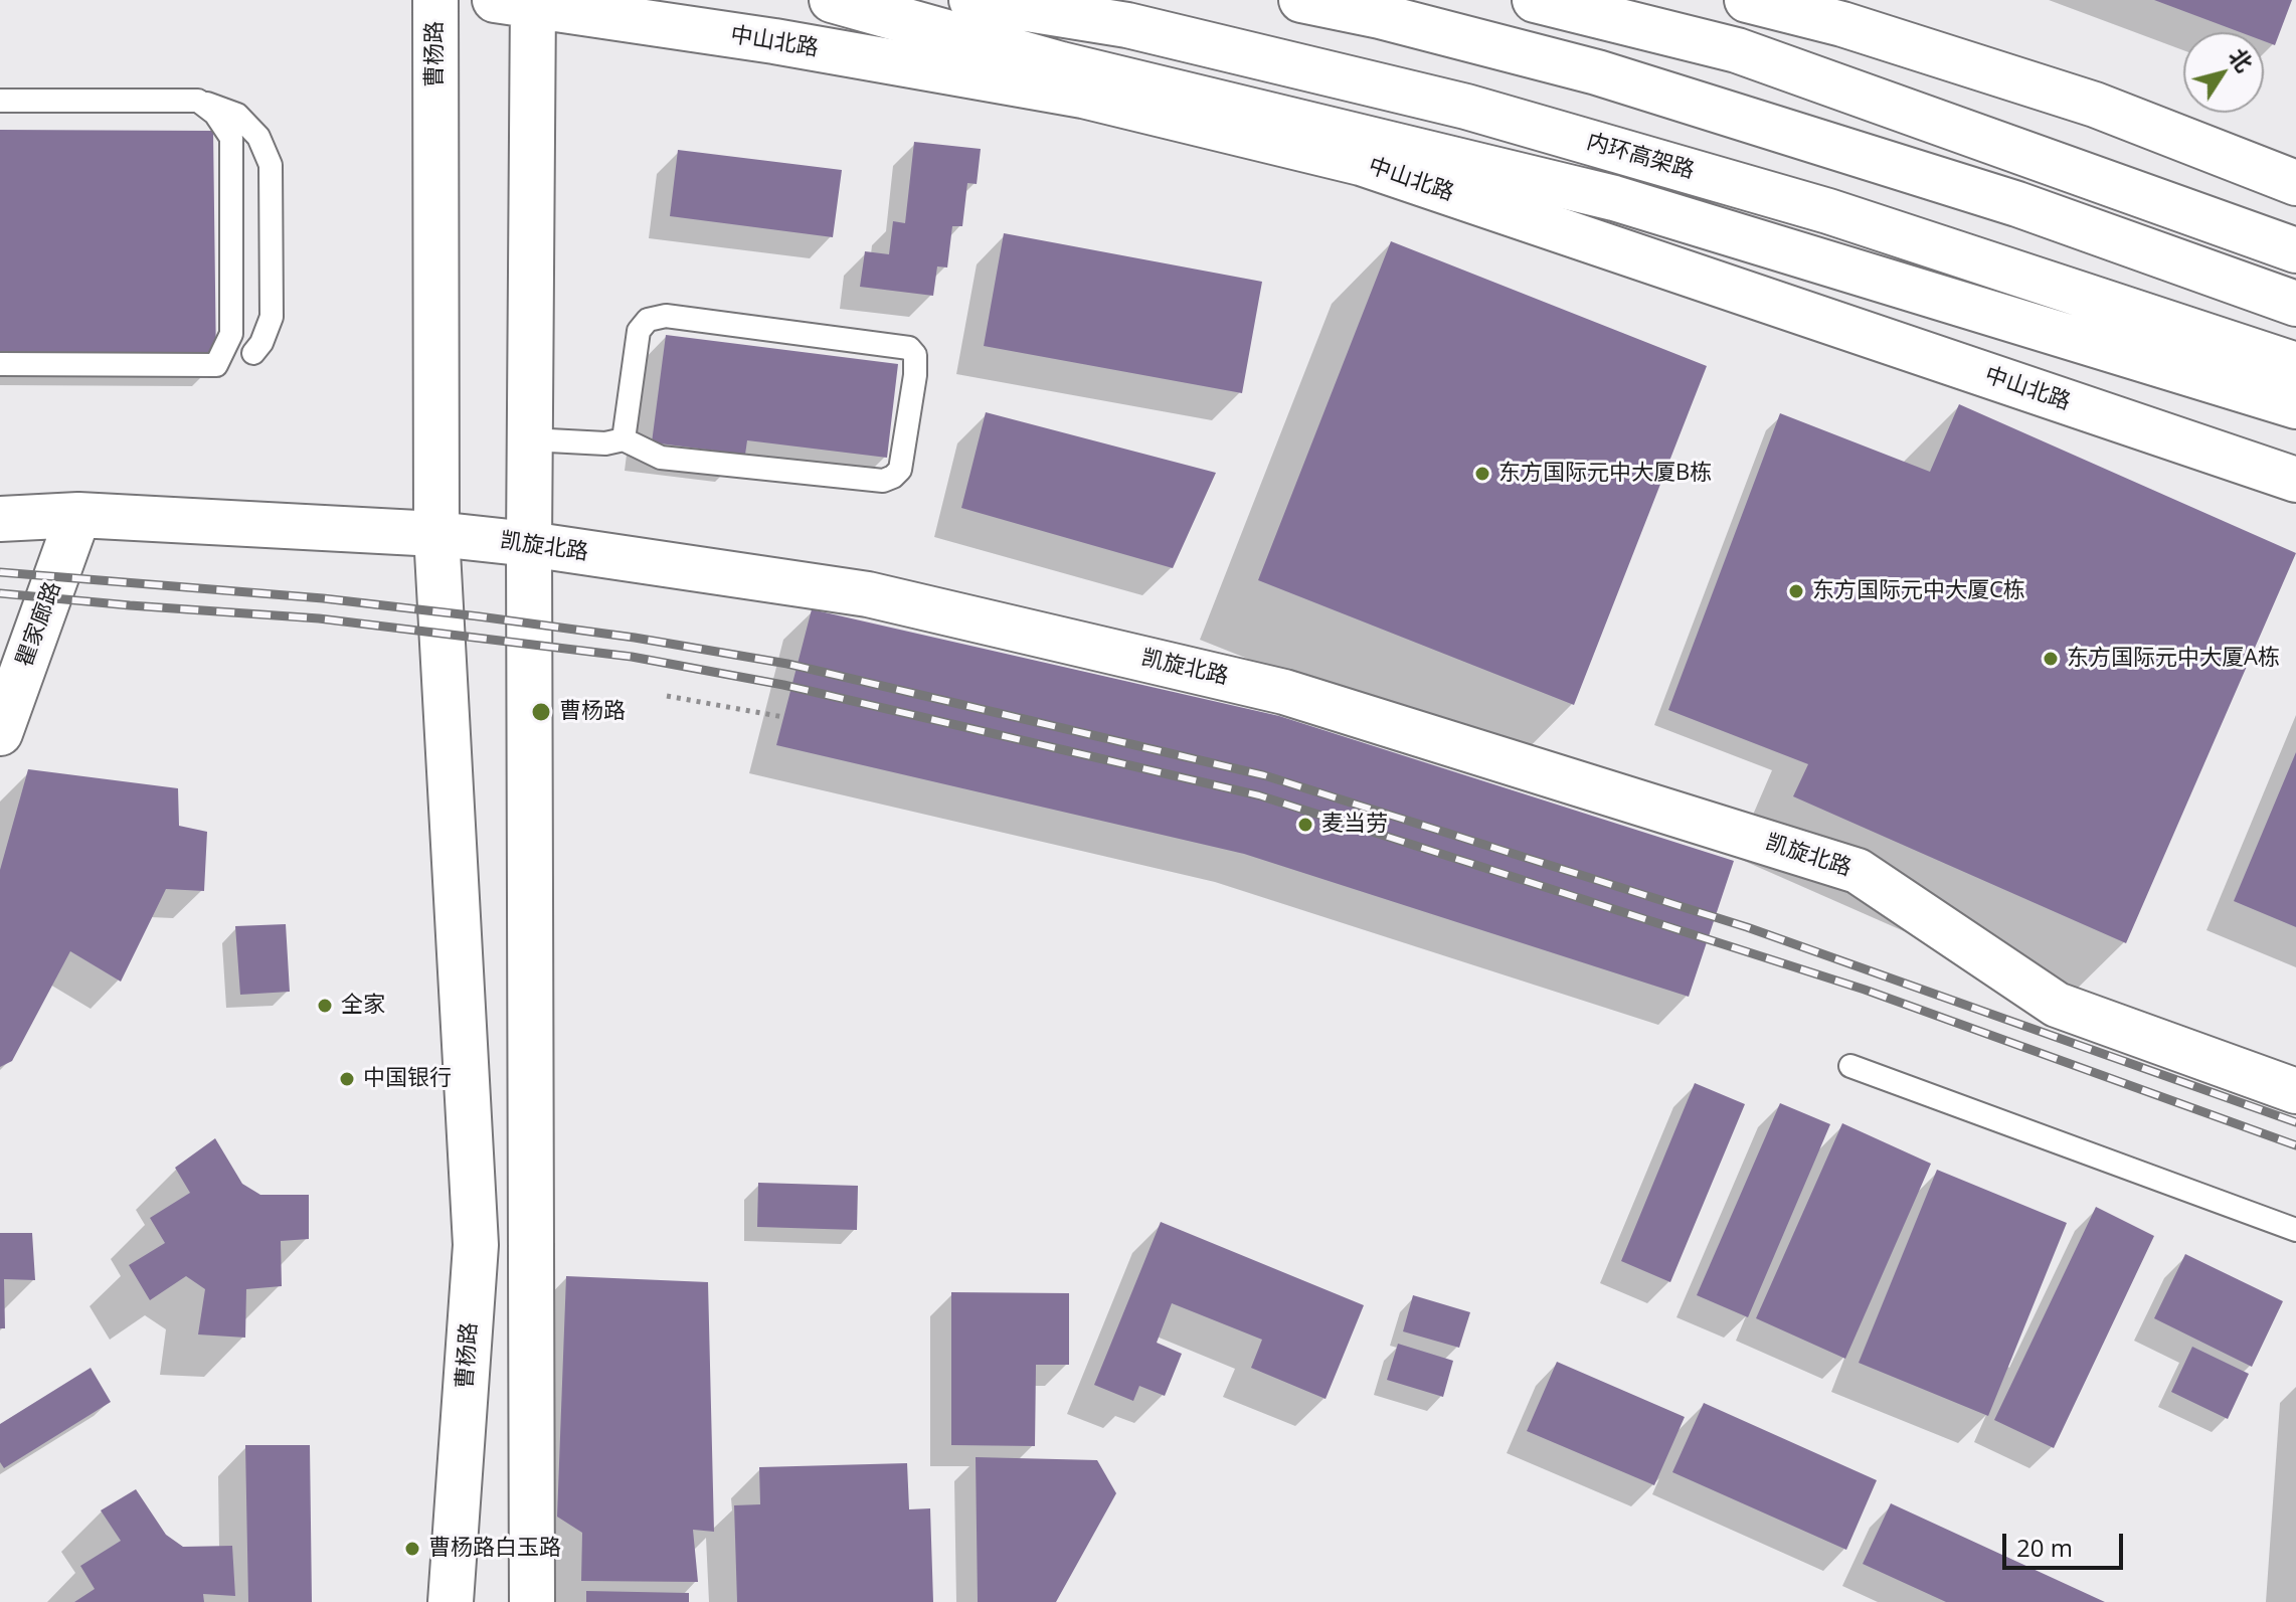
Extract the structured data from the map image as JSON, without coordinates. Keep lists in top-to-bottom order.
{
  "streets": {
    "main road": [
      "中山北路",
      "曹杨路",
      "内环高架路",
      "凯旋北路",
      "瞿家廊路"
    ]
  },
  "crossings": [
    ["曹杨路", "凯旋北路"],
    ["凯旋北路", "瞿家廊路"]
  ],
  "places": [
    "东方国际元中大厦B栋",
    "东方国际元中大厦C栋",
    "东方国际元中大厦A栋",
    "曹杨路",
    "麦当劳",
    "全家",
    "中国银行",
    "曹杨路白玉路"
  ],
  "scale_bar": "20 m",
  "north": "top right"
}
